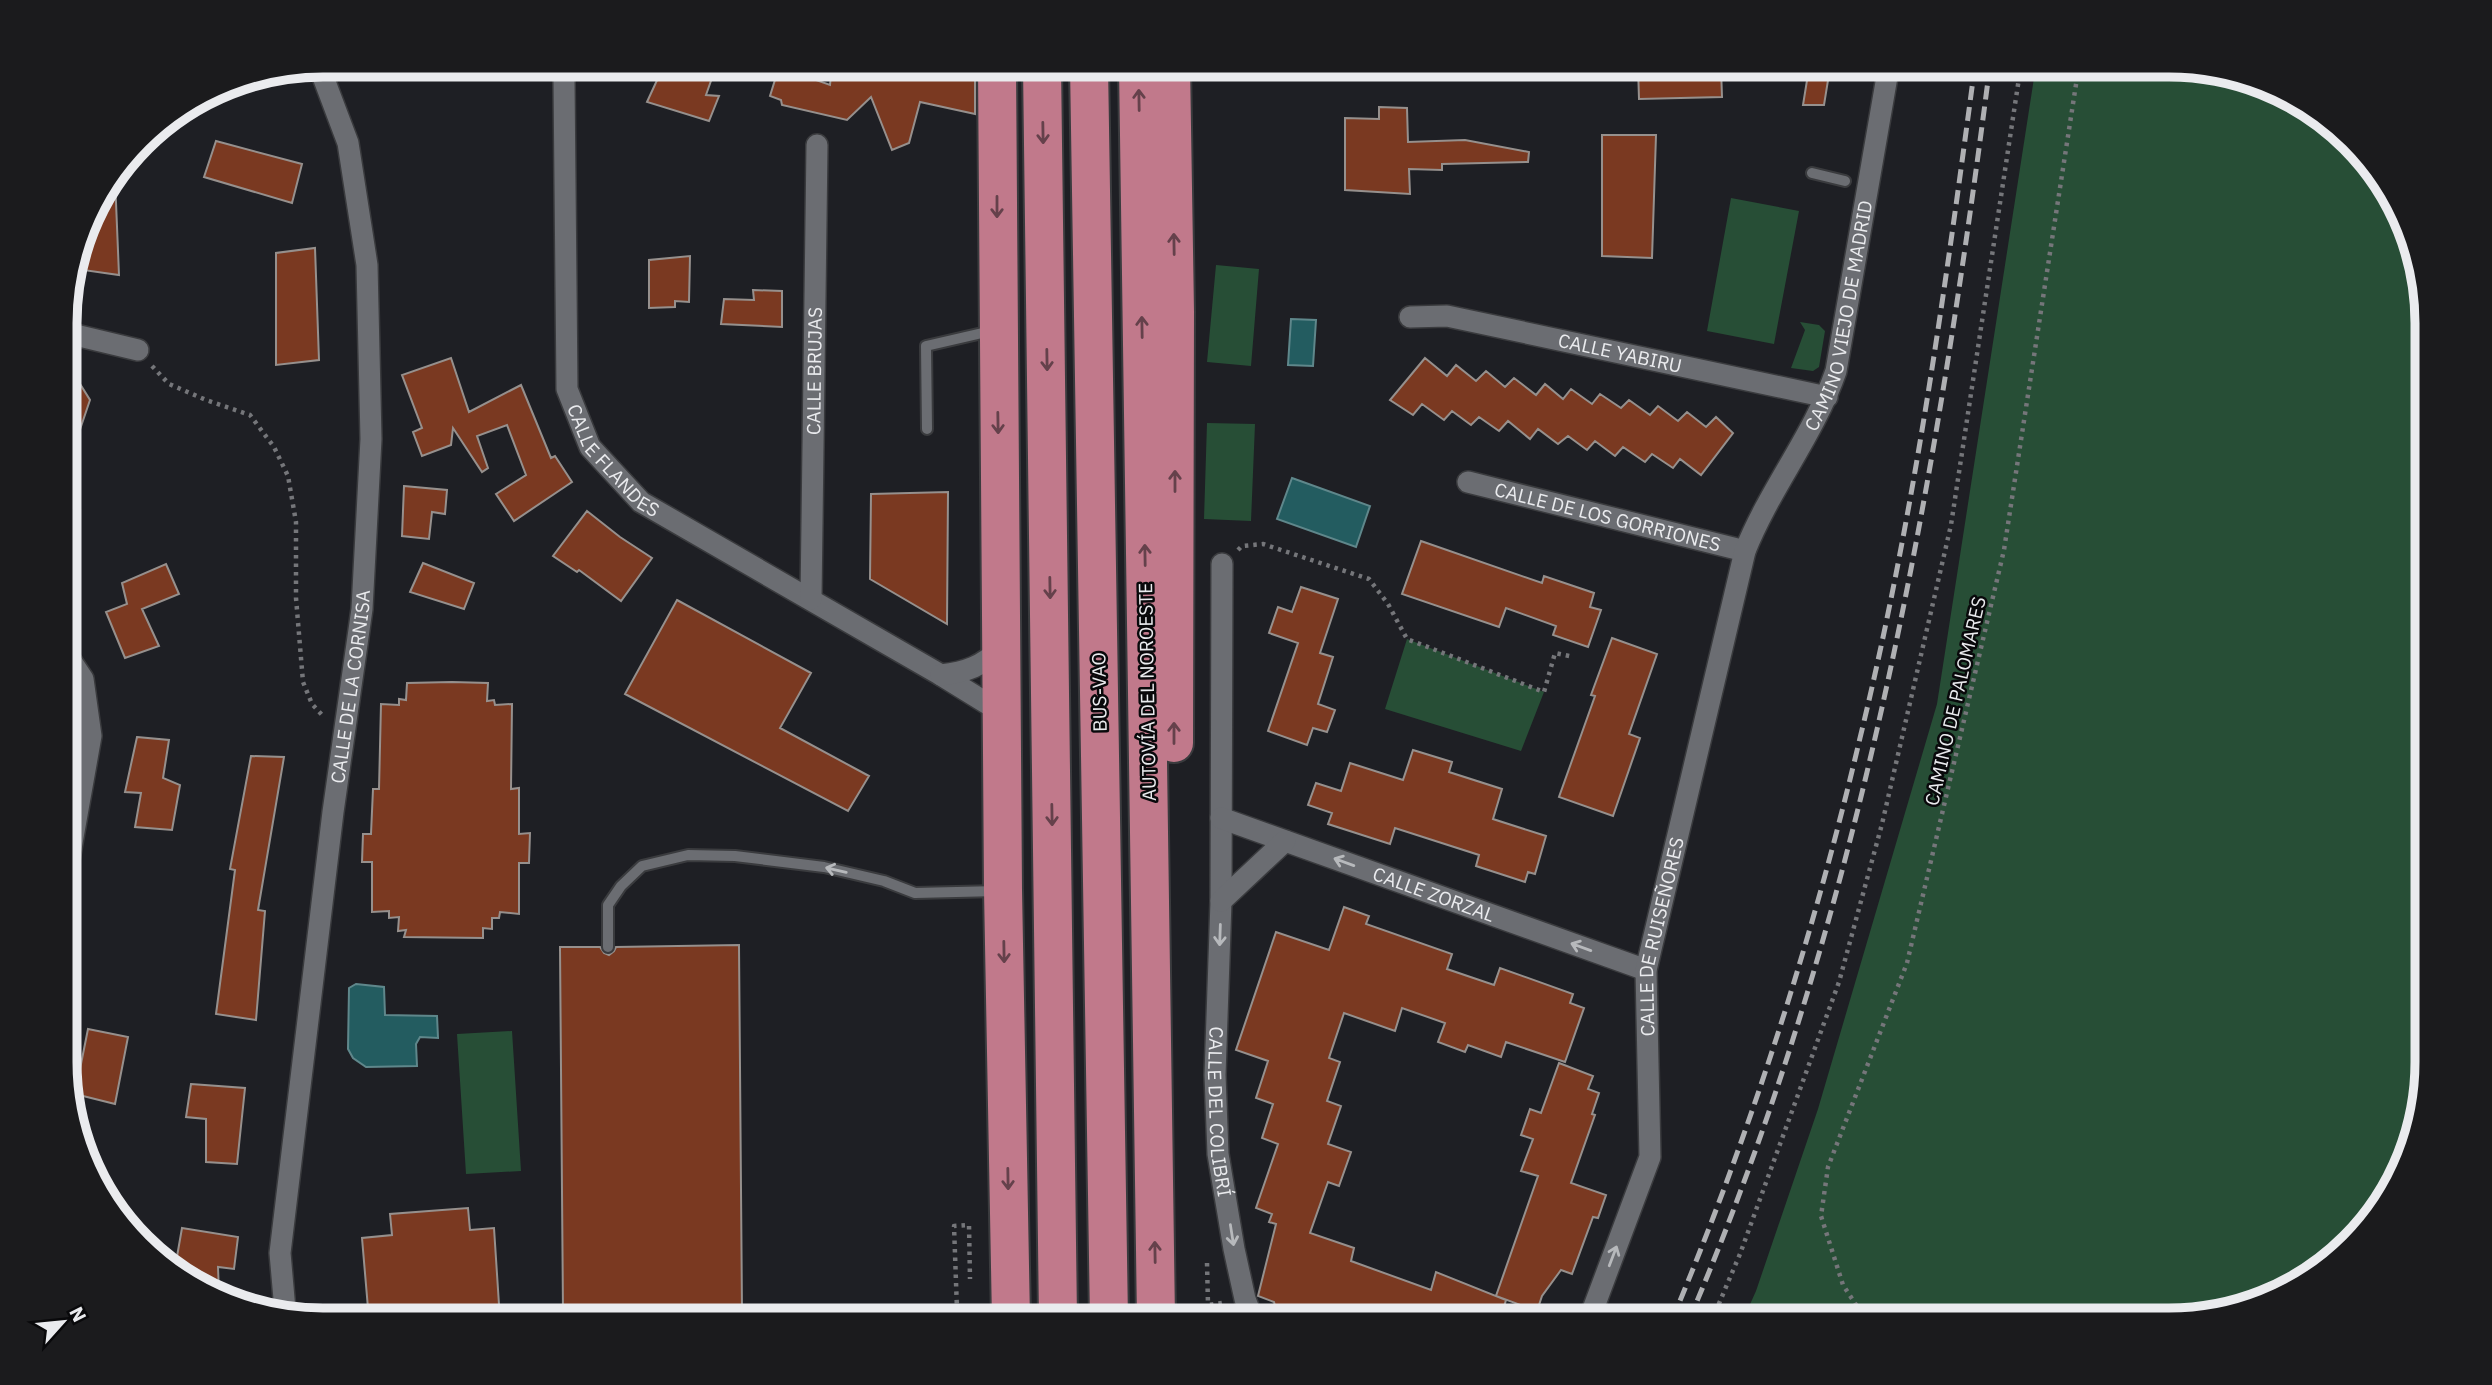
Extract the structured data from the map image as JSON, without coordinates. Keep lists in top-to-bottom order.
{
  "streets": {
    "highway": ["BUS-VAO", "AUTOVÍA DEL NOROESTE"],
    "street": [
      "CAMINO VIEJO DE MADRID",
      "CALLE YABIRU",
      "CALLE BRUJAS",
      "CALLE FLANDES",
      "CALLE DE LOS GORRIONES",
      "CALLE DE LA CORNISA",
      "CALLE ZORZAL",
      "CALLE DE RUISEÑORES",
      "CALLE DEL COLIBRÍ"
    ],
    "path": ["CAMINO DE PALOMARES"]
  },
  "crossings": [
    ["CAMINO VIEJO DE MADRID", "CALLE YABIRU"],
    ["CAMINO VIEJO DE MADRID", "CALLE DE LOS GORRIONES"],
    ["CAMINO VIEJO DE MADRID", "CALLE DE RUISEÑORES"],
    ["CALLE BRUJAS", "CALLE FLANDES"],
    ["CALLE DE LOS GORRIONES", "CALLE DE RUISEÑORES"],
    ["CALLE ZORZAL", "CALLE DE RUISEÑORES"],
    ["CALLE ZORZAL", "CALLE DEL COLIBRÍ"]
  ],
  "one_way": ["CALLE ZORZAL", "CALLE DE RUISEÑORES", "CALLE DEL COLIBRÍ"],
  "north": "top right"
}
